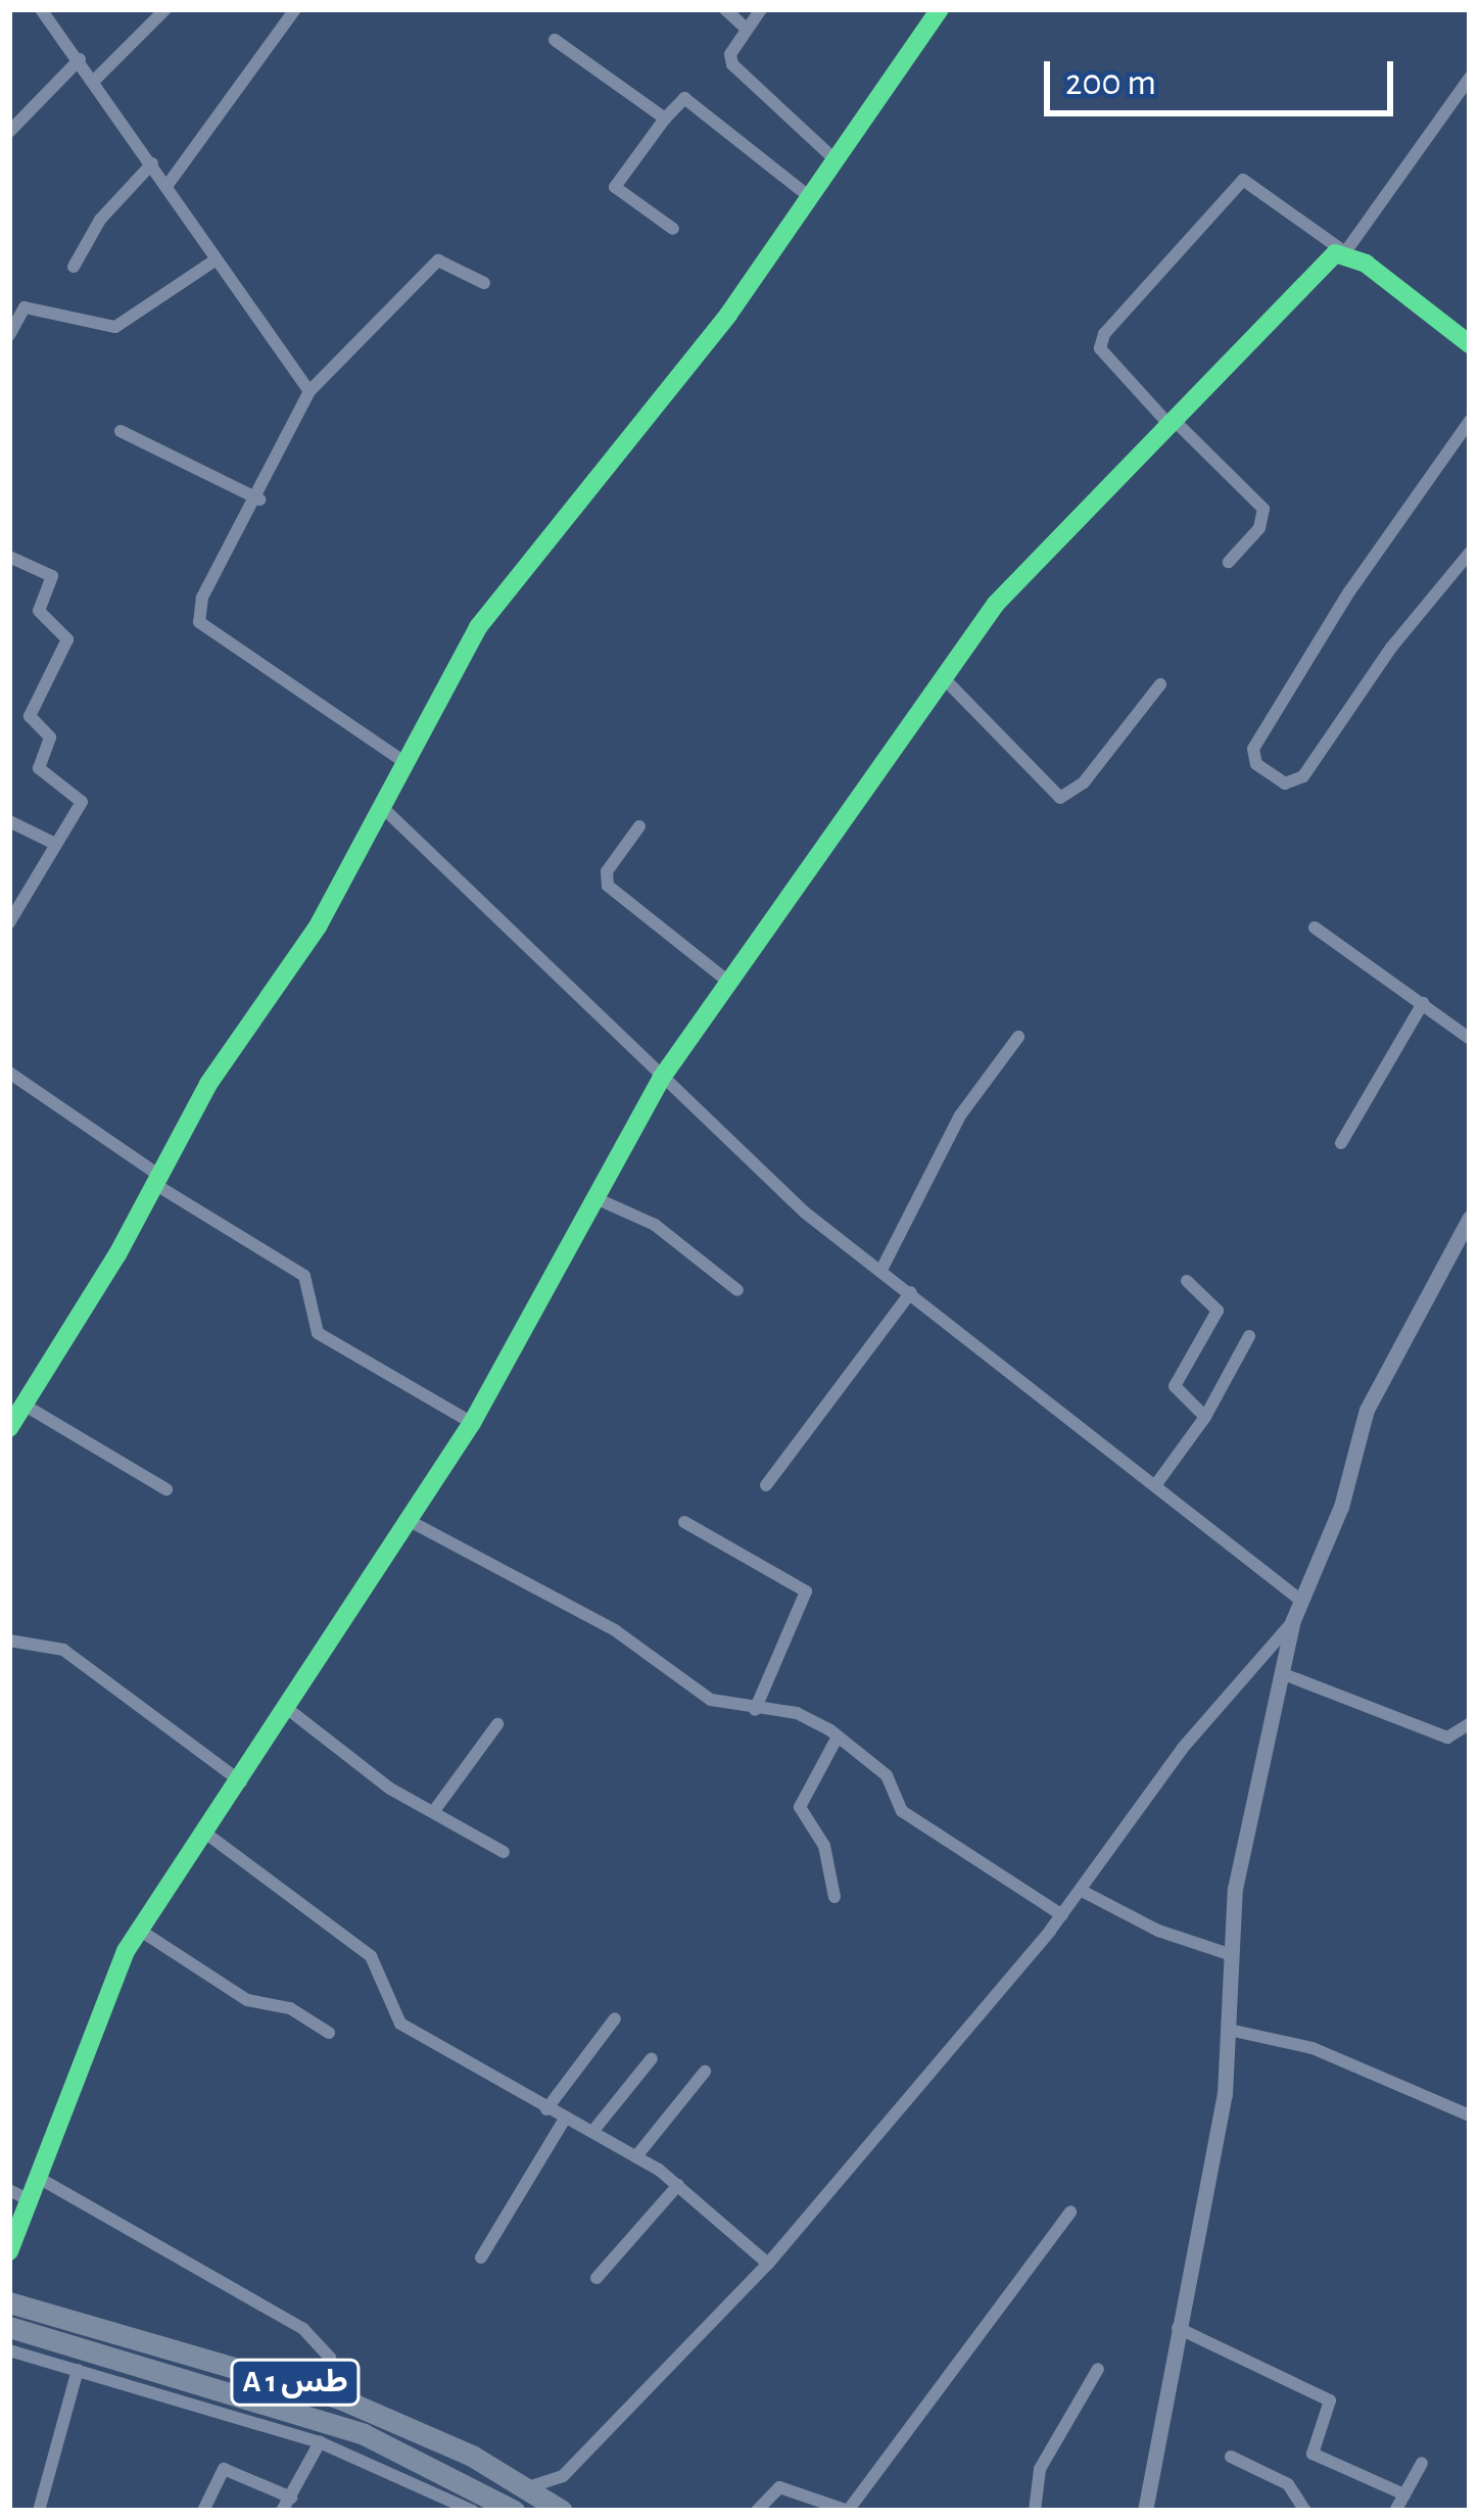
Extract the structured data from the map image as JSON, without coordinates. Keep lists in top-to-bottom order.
{
  "streets": {
    "highway": ["A 1 طس"]
  },
  "scale_bar": "200 m"
}
